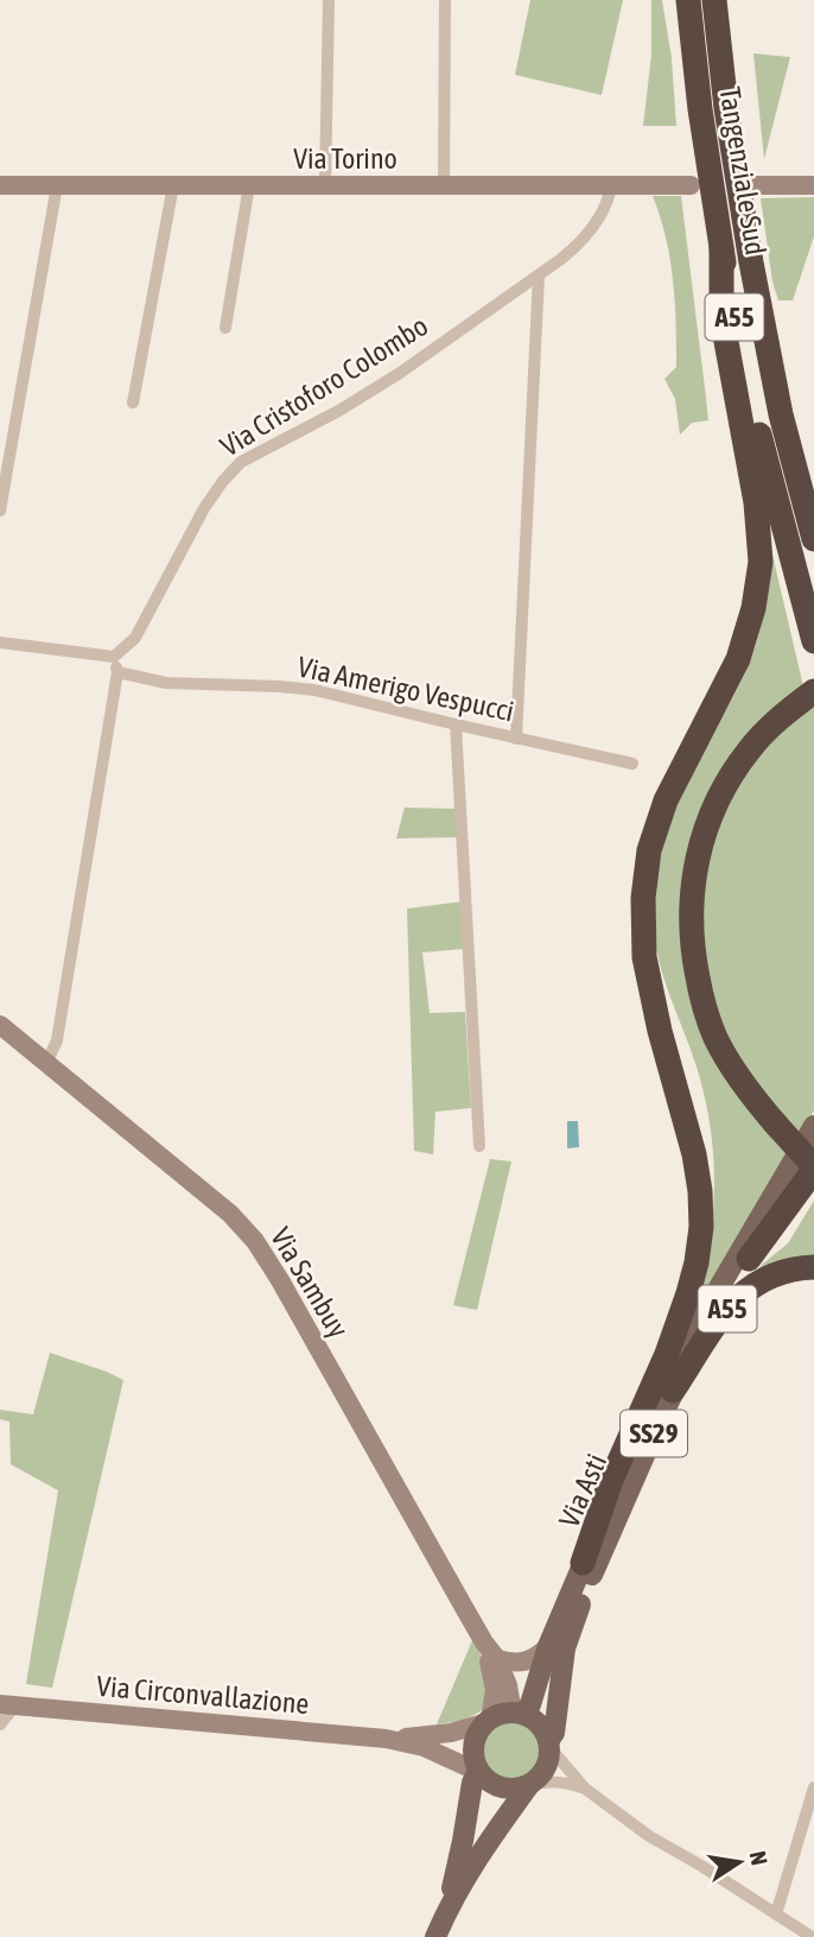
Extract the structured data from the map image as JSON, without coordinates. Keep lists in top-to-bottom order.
{
  "streets": {
    "highway": ["Tangenziale Sud", "A55"],
    "main road": ["SS29", "Via Asti"],
    "street": [
      "Via Torino",
      "Via Cristoforo Colombo",
      "Via Amerigo Vespucci",
      "Via Sambuy",
      "Via Circonvallazione"
    ]
  },
  "crossings": [
    ["Via Torino", "Via Cristoforo Colombo"],
    ["A55", "Via Asti"],
    ["Via Sambuy", "Via Asti"],
    ["Via Sambuy", "Via Circonvallazione"],
    ["Via Asti", "Via Circonvallazione"]
  ],
  "north": "right"
}
